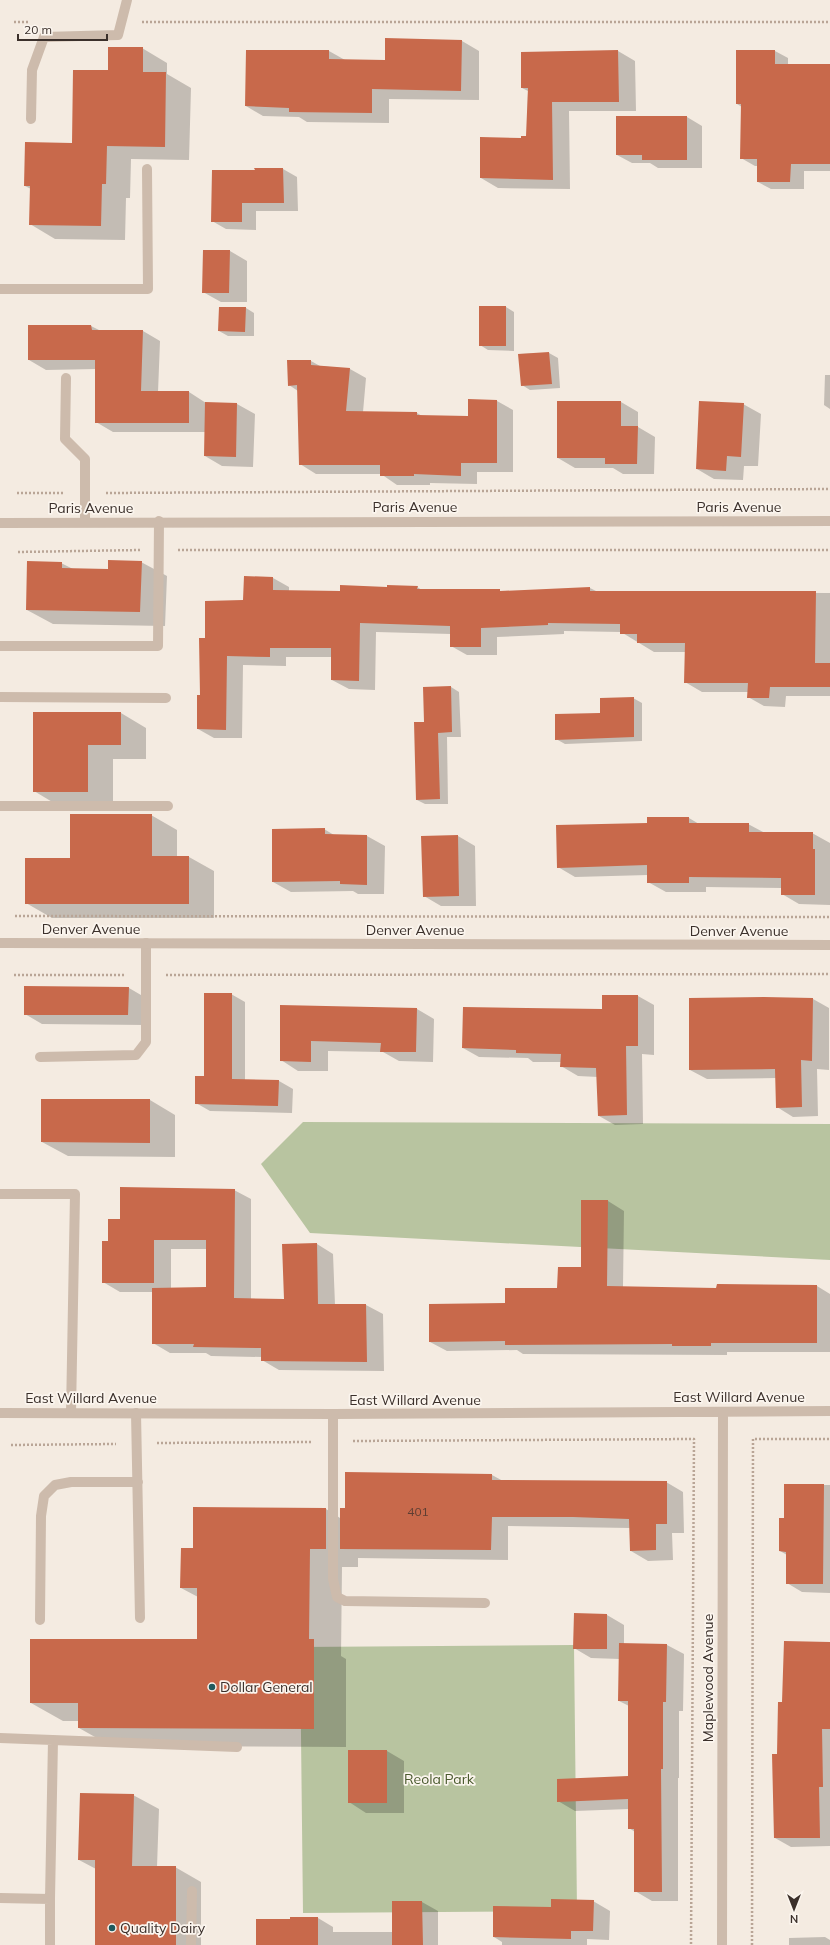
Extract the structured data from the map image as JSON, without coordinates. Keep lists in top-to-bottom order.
{
  "streets": {
    "street": [
      "Paris Avenue",
      "Denver Avenue",
      "East Willard Avenue",
      "Maplewood Avenue"
    ]
  },
  "crossings": [
    ["East Willard Avenue", "Maplewood Avenue"]
  ],
  "parks": ["Reola Park"],
  "places": ["Dollar General", "Quality Dairy"],
  "house_numbers": ["401"],
  "scale_bar": "20 m",
  "north": "bottom"
}
